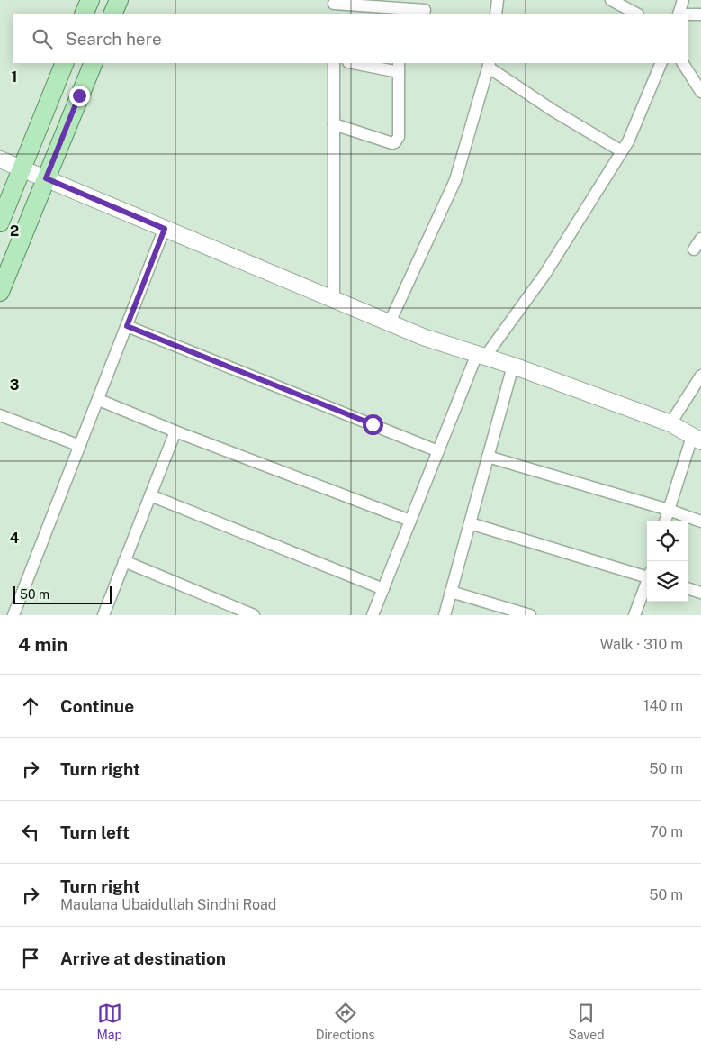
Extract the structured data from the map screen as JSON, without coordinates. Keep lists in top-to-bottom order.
{
  "scale_bar": "50 m",
  "page": {
    "search": "Search here",
    "scale": "50 m",
    "heading": ["4 min", "Walk · 310 m"],
    "list": [
      ["Continue", "140 m"],
      ["Turn right", "50 m"],
      ["Turn left", "70 m"],
      ["Turn right", "Maulana Ubaidullah Sindhi Road", "50 m"],
      "Arrive at destination"
    ],
    "nav": ["Map", "Directions", "Saved"]
  },
  "grid": {
    "rows": [
      "1",
      "2",
      "3",
      "4"
    ]
  }
}
